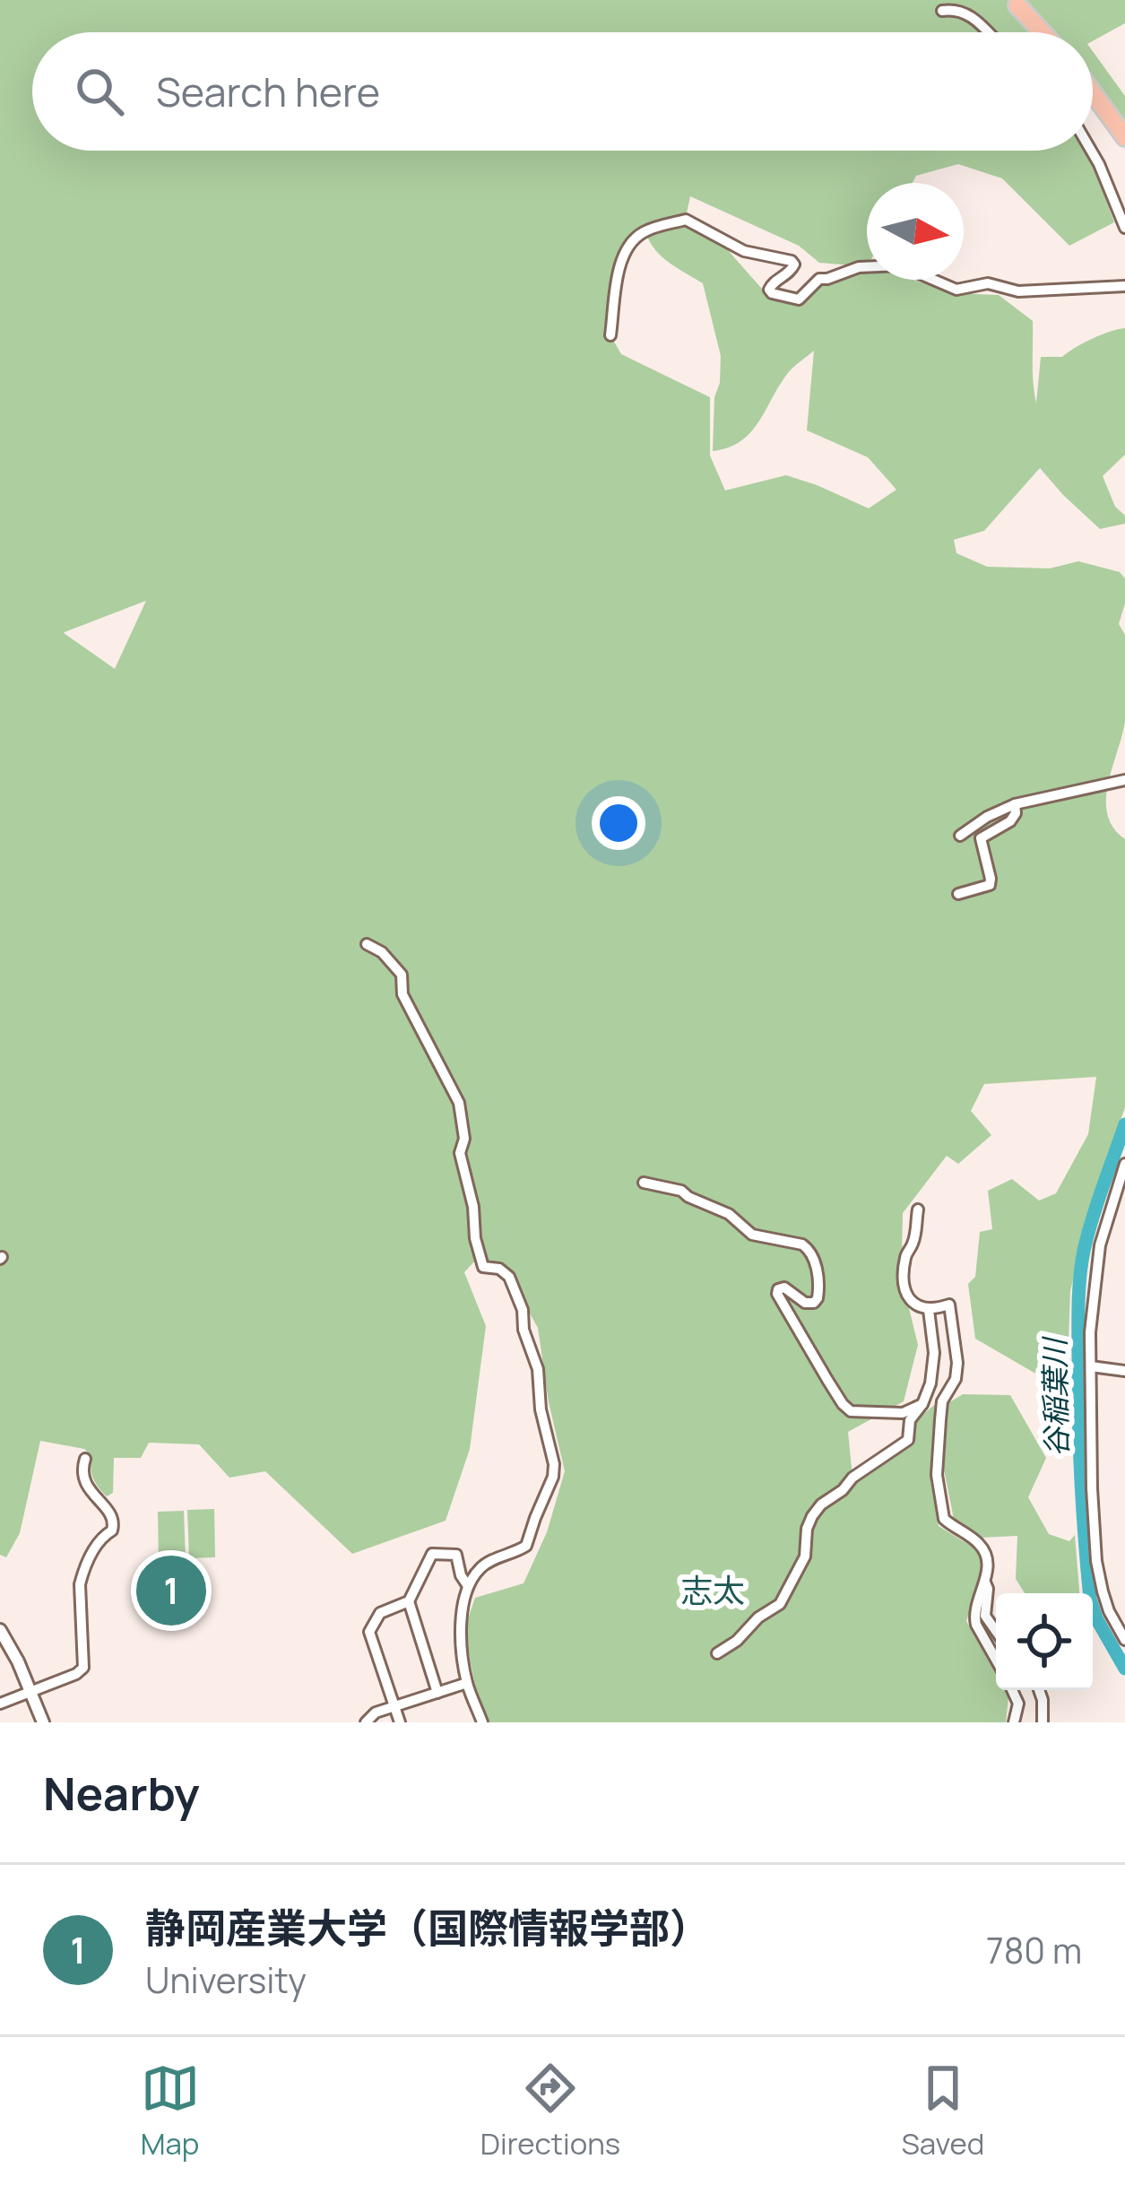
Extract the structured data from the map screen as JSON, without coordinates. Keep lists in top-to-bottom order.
{
  "districts": ["志太"],
  "water": ["谷稲葉川"],
  "north": "right",
  "page": {
    "search": "Search here",
    "pins": "1",
    "heading": "Nearby",
    "list": [
      {
        "mark": "1",
        "name": "静岡産業大学（国際情報学部）",
        "note": "University",
        "value": "780 m"
      }
    ],
    "nav": ["Map", "Directions", "Saved"]
  }
}
